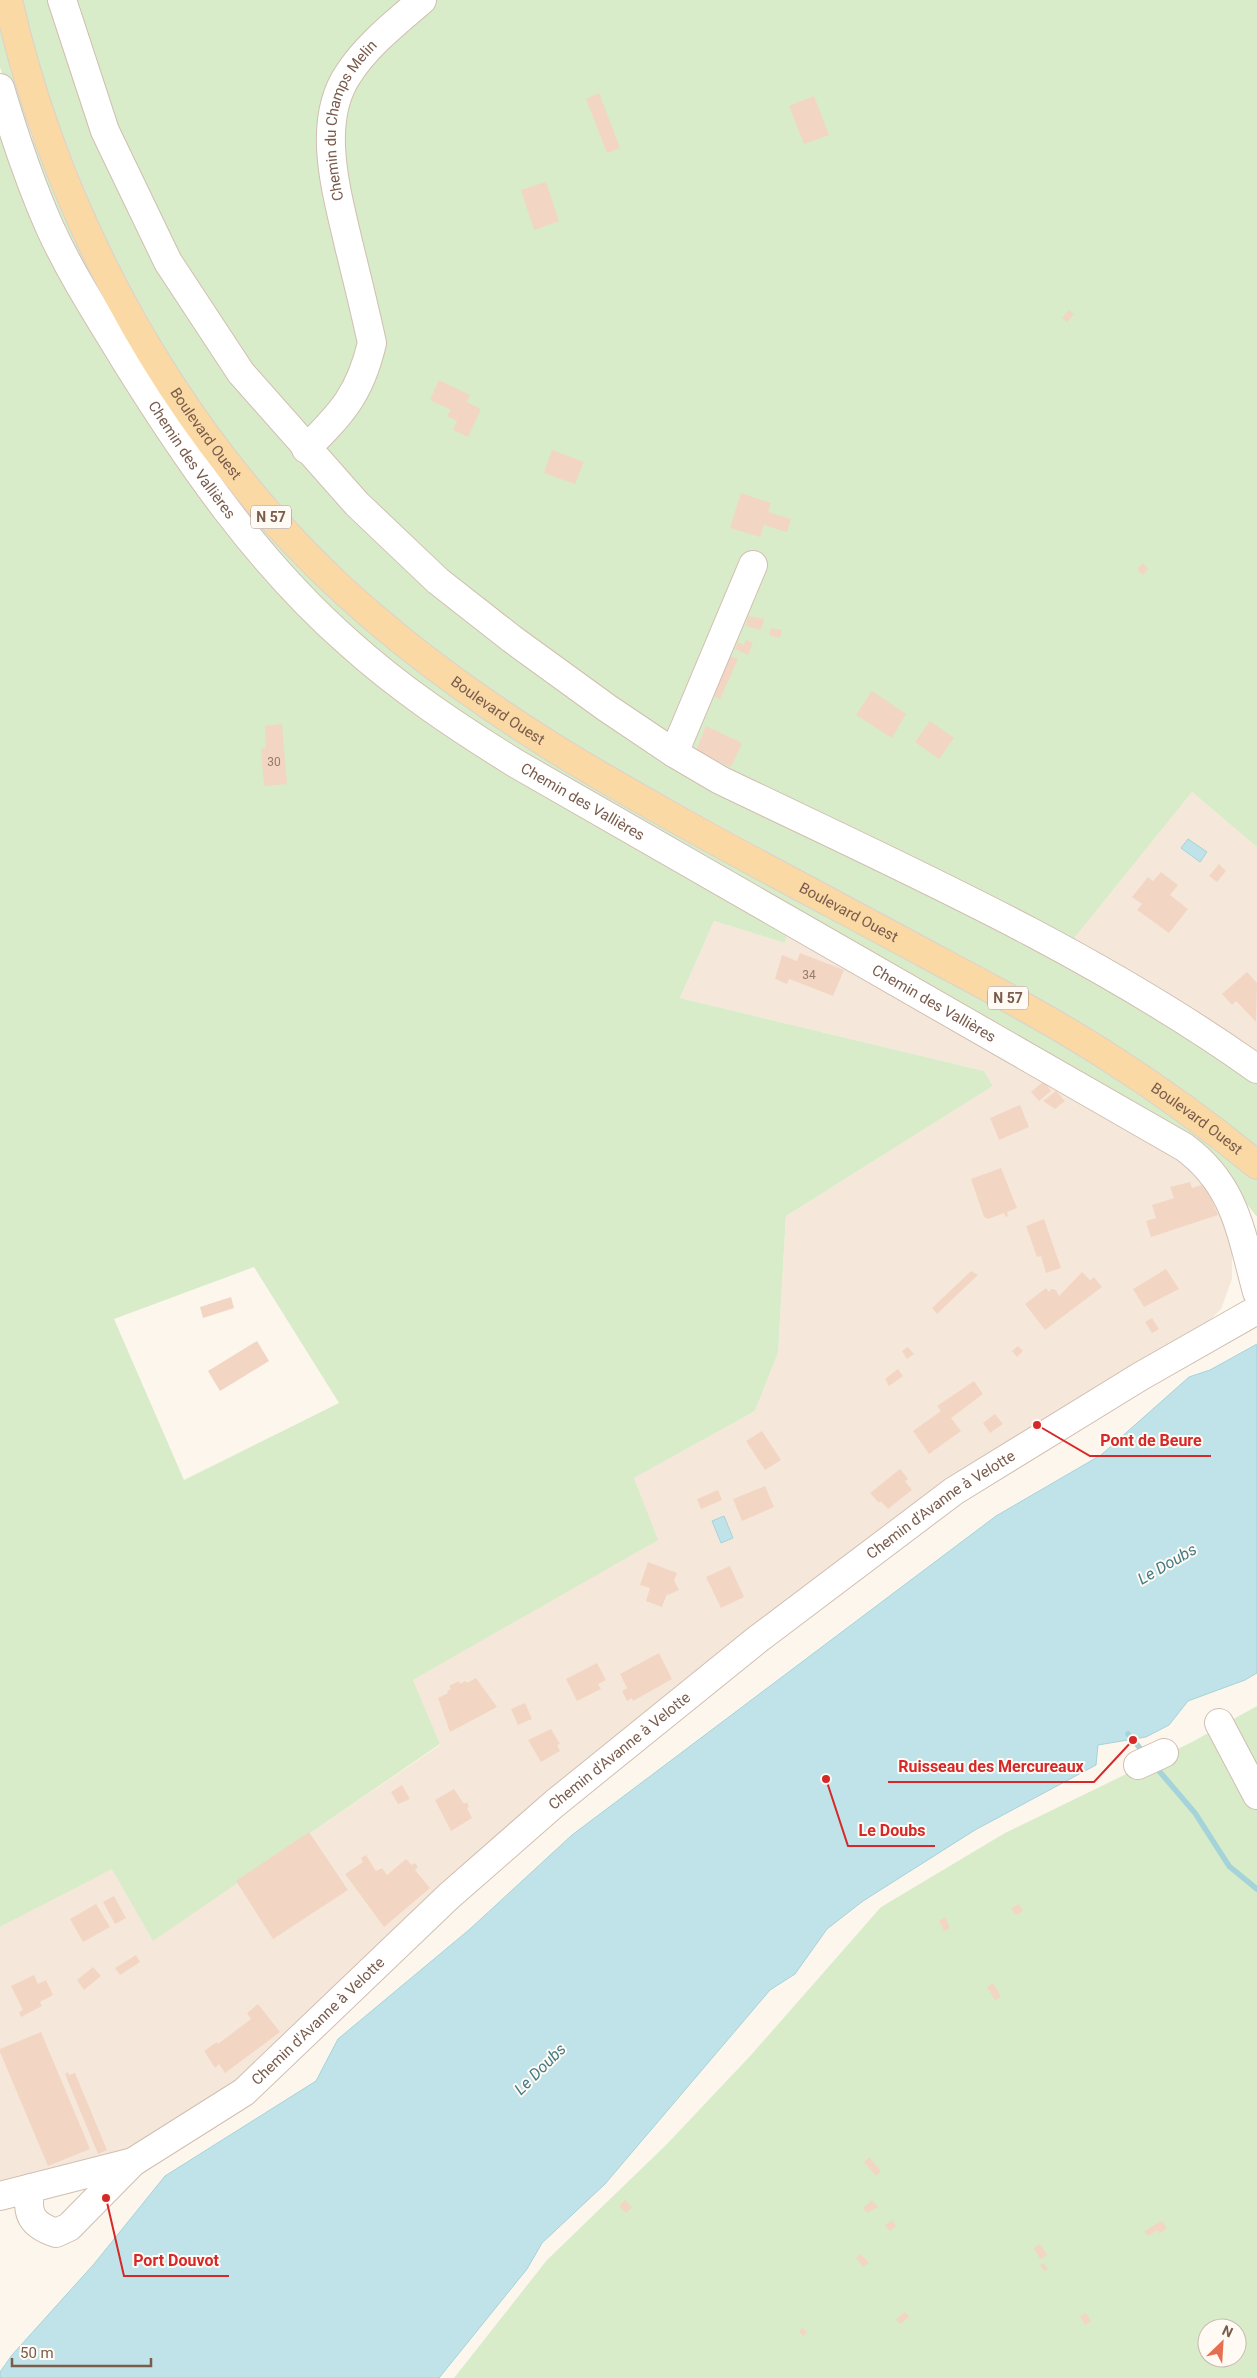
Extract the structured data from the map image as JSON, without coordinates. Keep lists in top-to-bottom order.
{
  "streets": {
    "main road": ["Boulevard Ouest", "N 57"],
    "street": ["Chemin du Champs Melin", "Chemin des Vallières", "Chemin d'Avanne à Velotte"]
  },
  "water": ["Le Doubs"],
  "places": [
    "Pont de Beure",
    "Ruisseau des Mercureaux",
    "Le Doubs",
    "Port Douvot"
  ],
  "house_numbers": ["30", "34"],
  "scale_bar": "50 m",
  "north": "top right"
}
